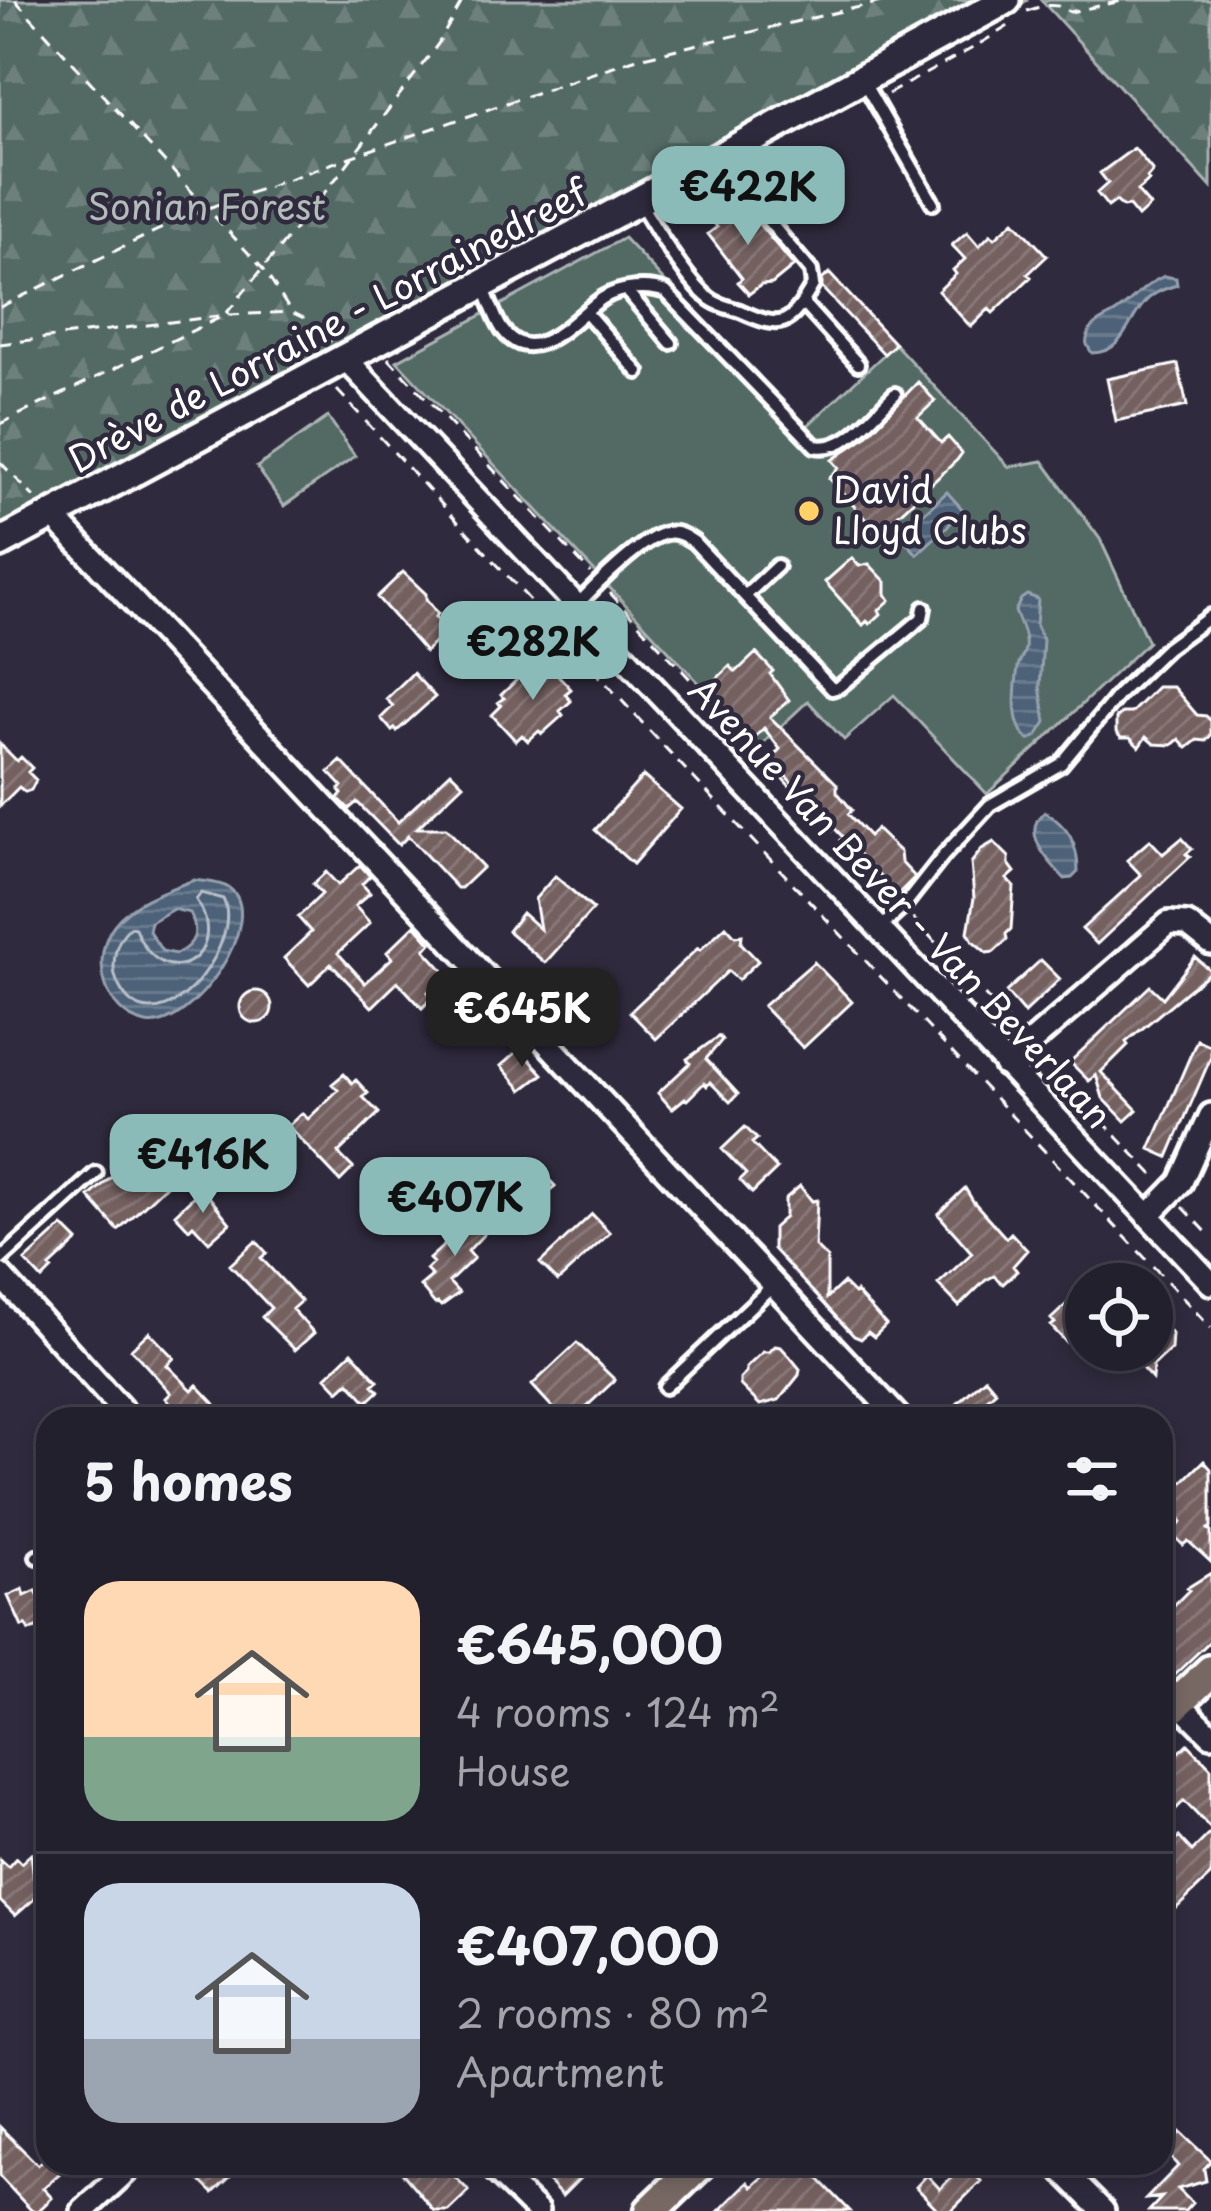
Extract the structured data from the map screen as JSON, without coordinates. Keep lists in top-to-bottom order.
{
  "streets": {
    "main road": ["Drève de Lorraine - Lorrainedreef"],
    "street": ["Avenue Van Bever - Van Beverlaan"]
  },
  "crossings": [
    ["Drève de Lorraine - Lorrainedreef", "Avenue Van Bever - Van Beverlaan"]
  ],
  "parks": ["Sonian Forest"],
  "places": ["David Lloyd Clubs"],
  "page": {
    "price": [
      "€422K",
      "€282K",
      "€645K",
      "€416K",
      "€407K"
    ],
    "heading": "5 homes",
    "list": [
      {
        "name": "€645,000",
        "note": "4 rooms · 124 m² · House"
      },
      {
        "name": "€407,000",
        "note": "2 rooms · 80 m² · Apartment"
      }
    ]
  }
}
